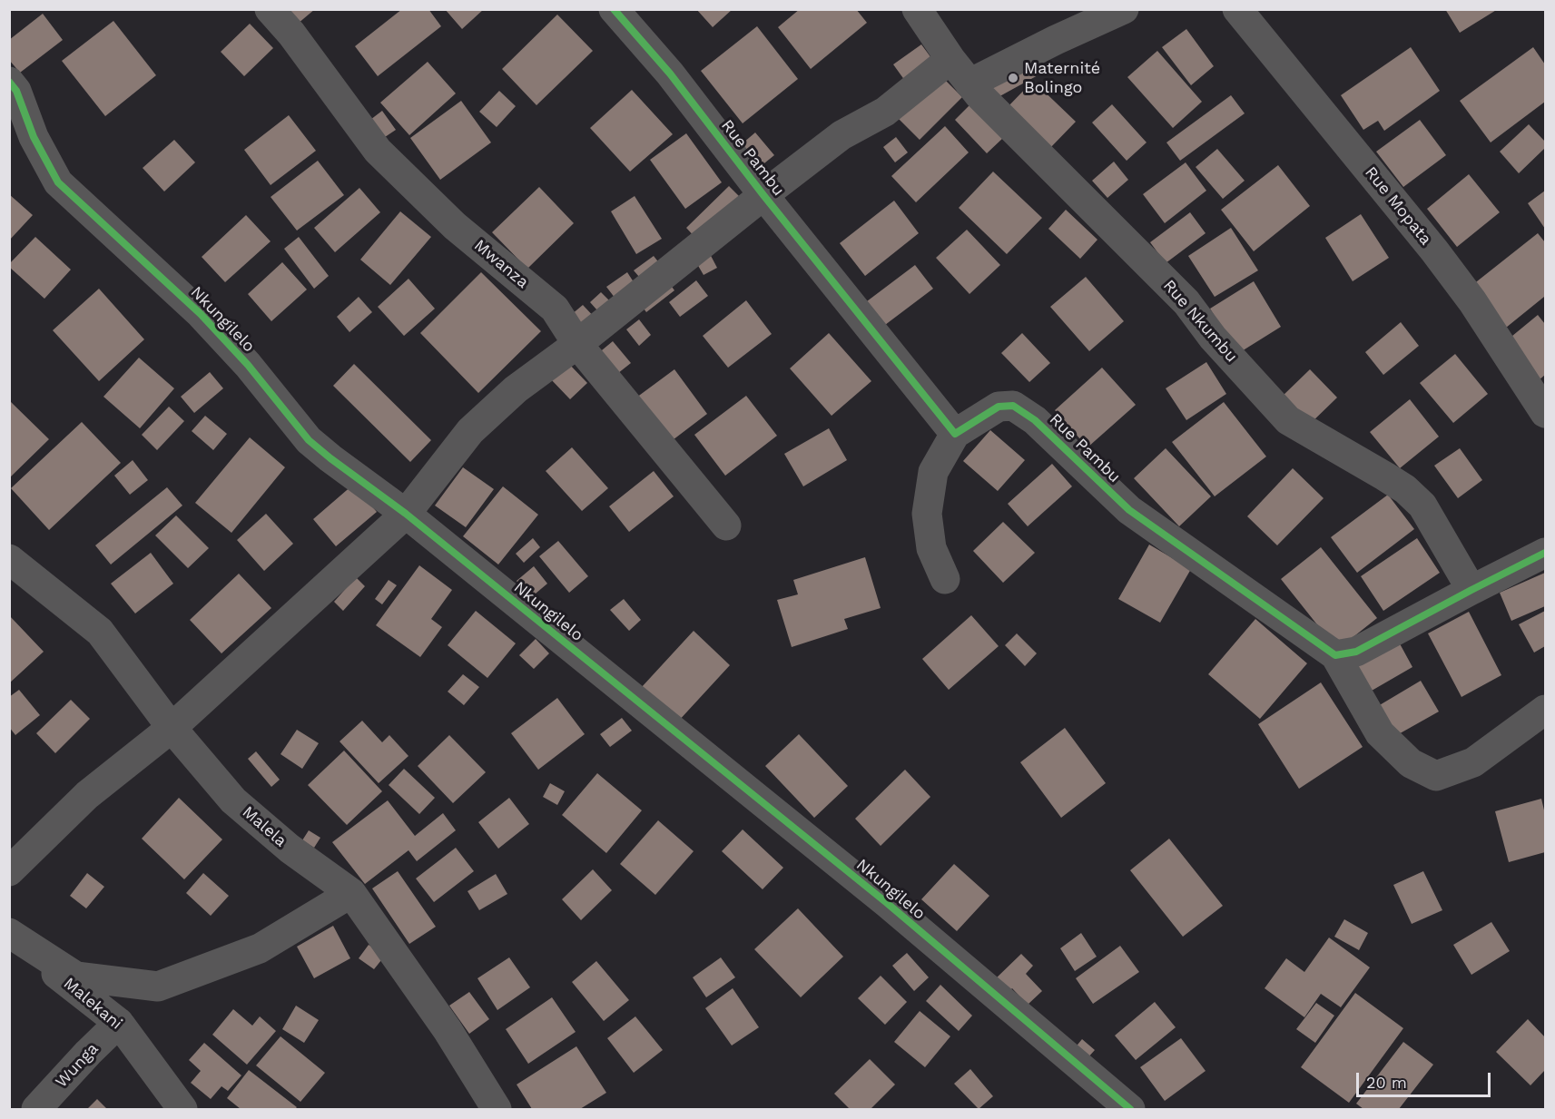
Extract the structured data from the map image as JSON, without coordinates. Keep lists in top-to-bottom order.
{
  "streets": {
    "street": [
      "Rue Pambu",
      "Rue Mopata",
      "Mwanza",
      "Nkungilelo",
      "Rue Nkumbu",
      "Malela",
      "Malekani",
      "Wunga"
    ]
  },
  "crossings": [
    ["Malekani", "Wunga"]
  ],
  "places": ["Maternité Bolingo"],
  "scale_bar": "20 m"
}
